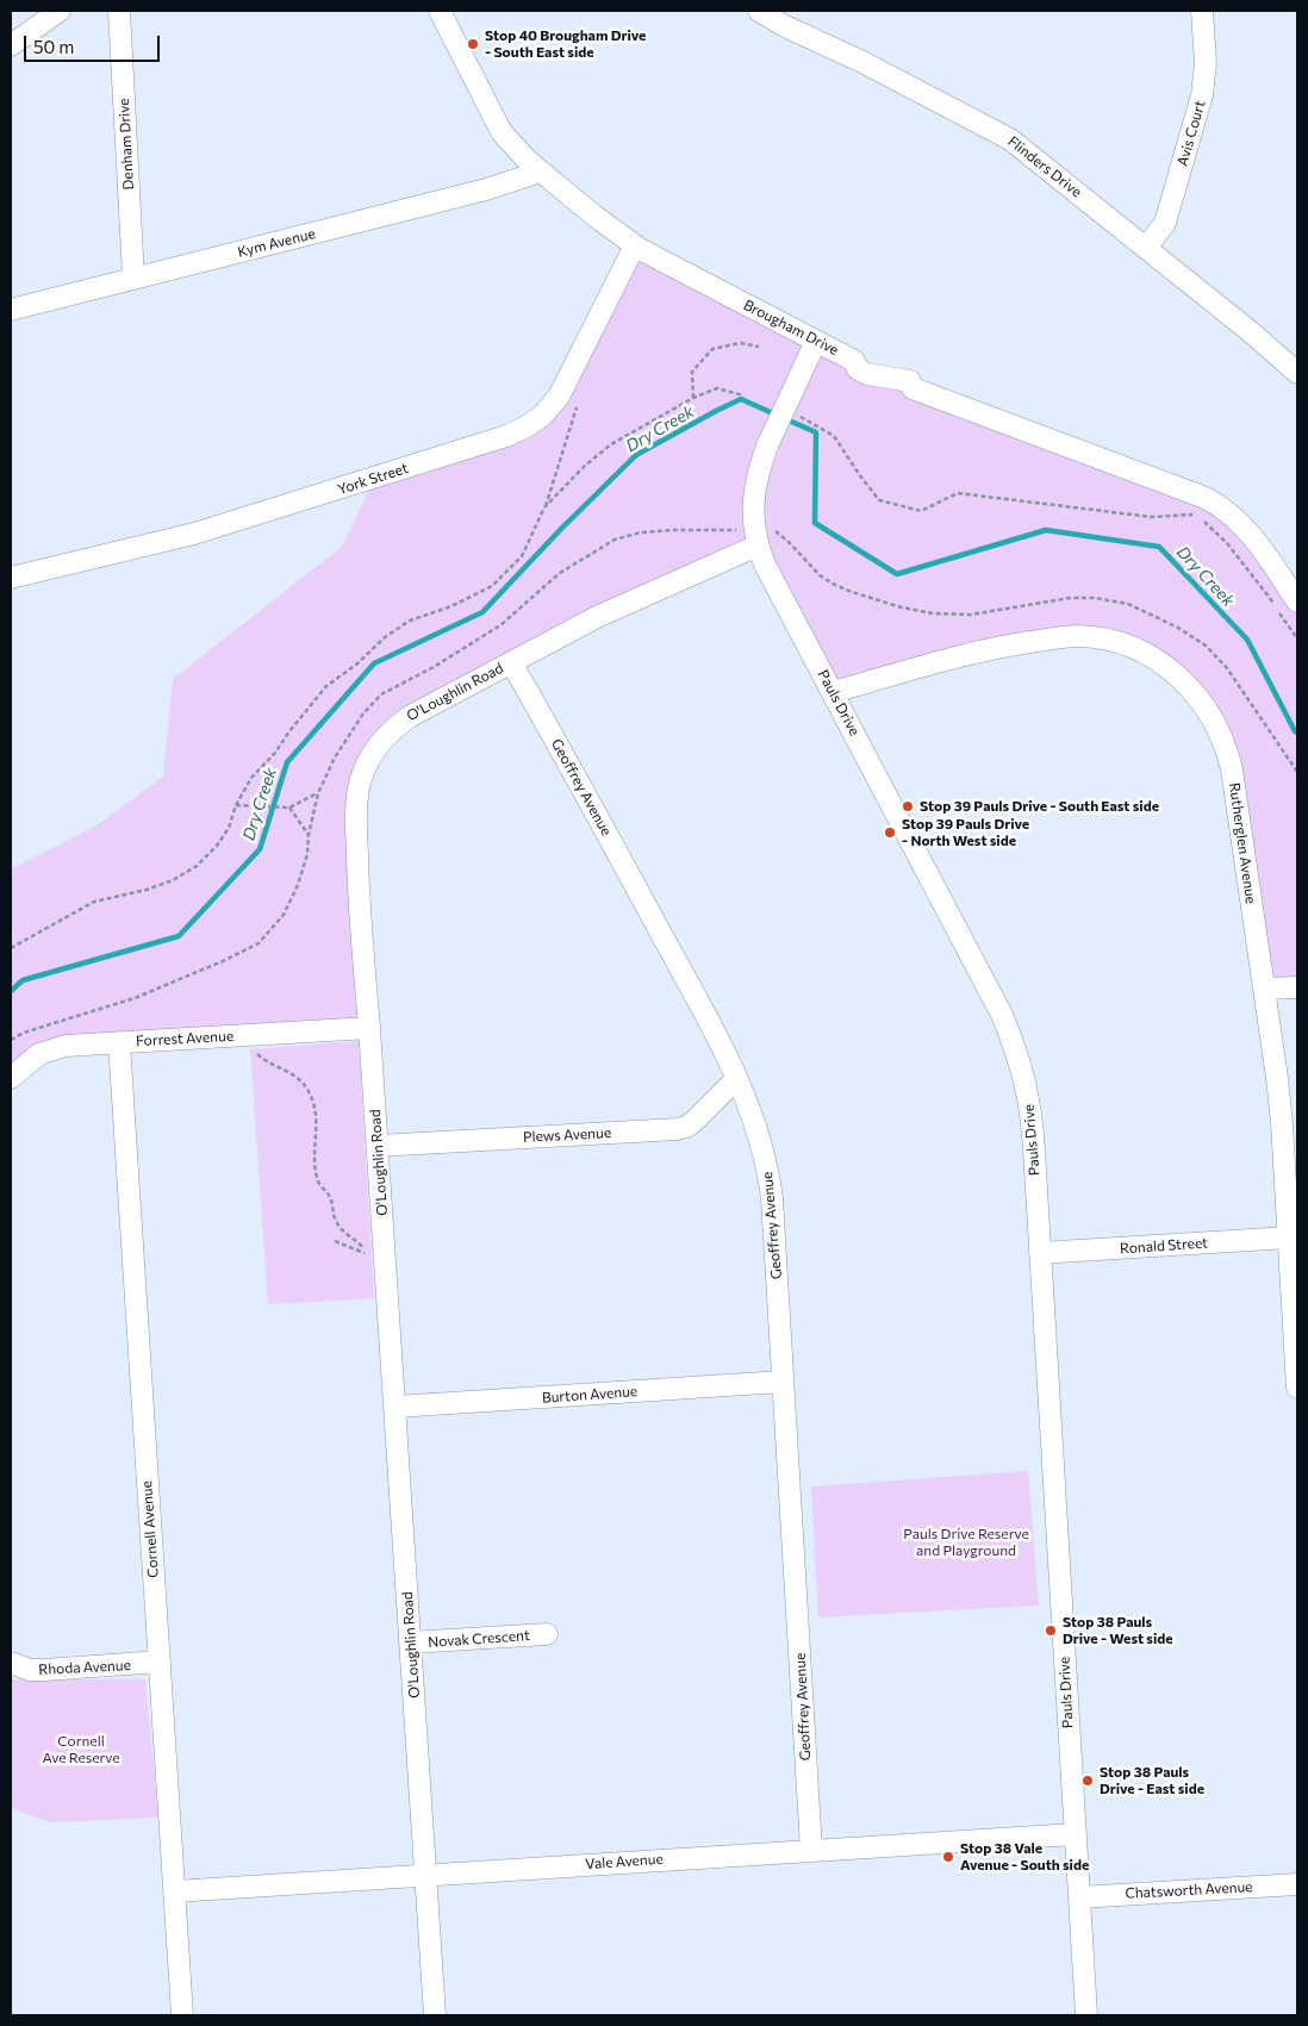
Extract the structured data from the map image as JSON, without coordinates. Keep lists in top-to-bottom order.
{
  "streets": {
    "street": [
      "Avis Court",
      "Denham Drive",
      "Flinders Drive",
      "Kym Avenue",
      "Brougham Drive",
      "York Street",
      "O'Loughlin Road",
      "Pauls Drive",
      "Geoffrey Avenue",
      "Rutherglen Avenue",
      "Forrest Avenue",
      "Plews Avenue",
      "Ronald Street",
      "Burton Avenue",
      "Cornell Avenue",
      "Novak Crescent",
      "Rhoda Avenue",
      "Vale Avenue",
      "Chatsworth Avenue"
    ]
  },
  "crossings": [
    ["Avis Court", "Flinders Drive"],
    ["Denham Drive", "Kym Avenue"],
    ["Kym Avenue", "Brougham Drive"],
    ["Brougham Drive", "York Street"],
    ["Brougham Drive", "Pauls Drive"],
    ["O'Loughlin Road", "Pauls Drive"],
    ["O'Loughlin Road", "Geoffrey Avenue"],
    ["O'Loughlin Road", "Forrest Avenue"],
    ["O'Loughlin Road", "Plews Avenue"],
    ["O'Loughlin Road", "Burton Avenue"],
    ["O'Loughlin Road", "Novak Crescent"],
    ["O'Loughlin Road", "Vale Avenue"],
    ["Pauls Drive", "Rutherglen Avenue"],
    ["Pauls Drive", "Ronald Street"],
    ["Pauls Drive", "Vale Avenue"],
    ["Pauls Drive", "Chatsworth Avenue"],
    ["Geoffrey Avenue", "Plews Avenue"],
    ["Geoffrey Avenue", "Burton Avenue"],
    ["Geoffrey Avenue", "Vale Avenue"],
    ["Rutherglen Avenue", "Ronald Street"],
    ["Forrest Avenue", "Cornell Avenue"],
    ["Cornell Avenue", "Rhoda Avenue"],
    ["Cornell Avenue", "Vale Avenue"]
  ],
  "water": ["Dry Creek"],
  "parks": ["Pauls Drive Reserve and Playground", "Cornell Ave Reserve"],
  "places": [
    "Stop 40 Brougham Drive - South East side",
    "Stop 39 Pauls Drive - South East side",
    "Stop 39 Pauls Drive - North West side",
    "Stop 38 Pauls Drive - West side",
    "Stop 38 Pauls Drive - East side",
    "Stop 38 Vale Avenue - South side"
  ],
  "scale_bar": "50 m"
}
